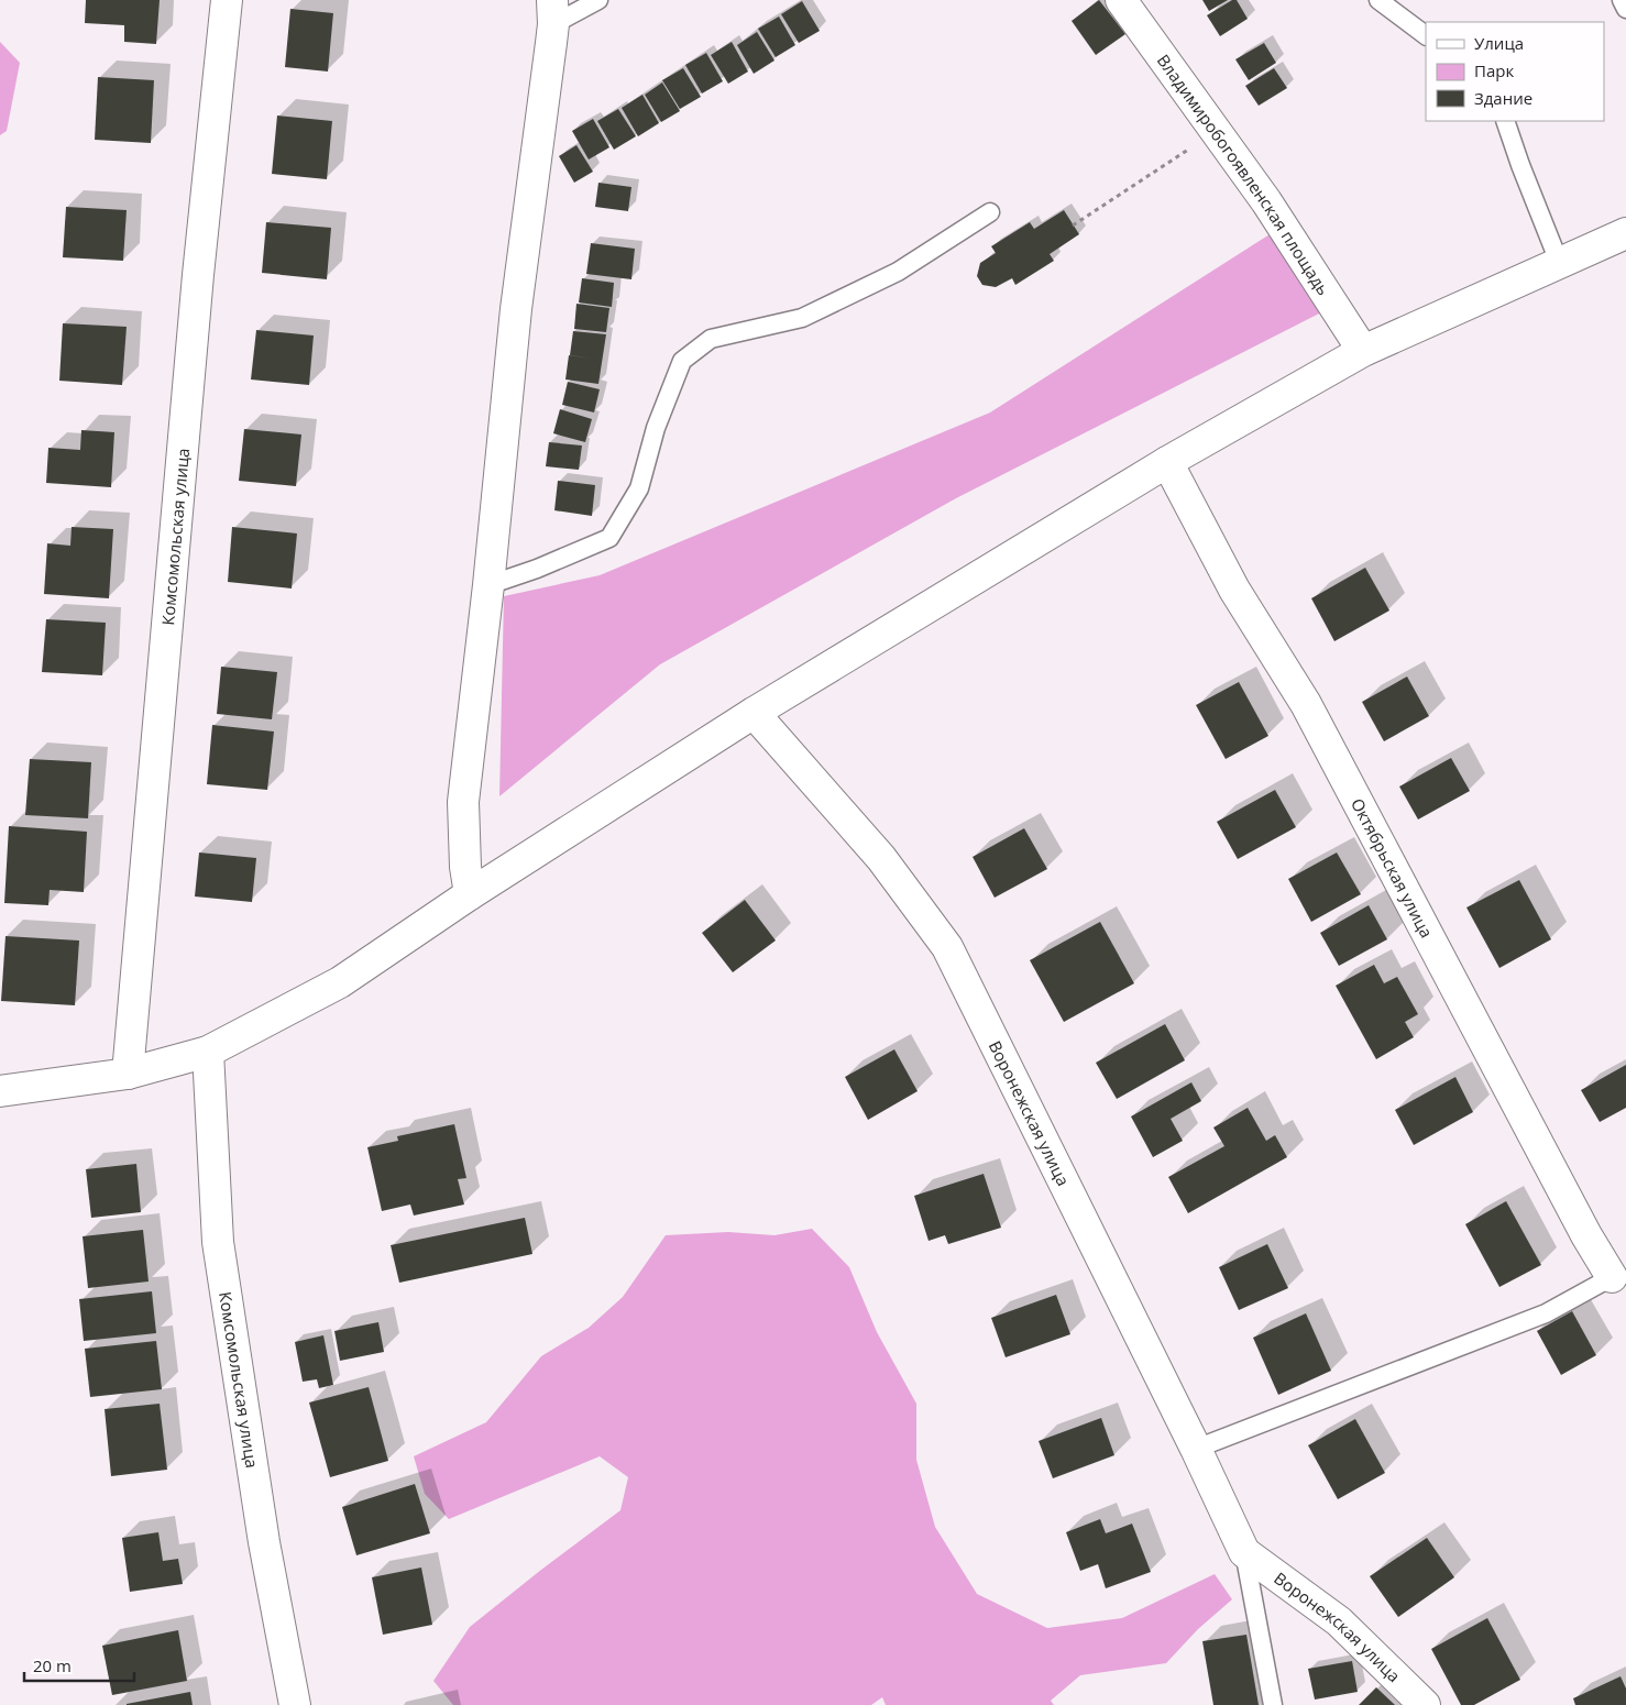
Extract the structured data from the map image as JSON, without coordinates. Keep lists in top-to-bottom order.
{
  "streets": {
    "street": [
      "Владимиробогоявленская площадь",
      "Комсомольская улица",
      "Октябрьская улица",
      "Воронежская улица"
    ]
  },
  "legend": ["Улица", "Парк", "Здание"],
  "scale_bar": "20 m"
}
